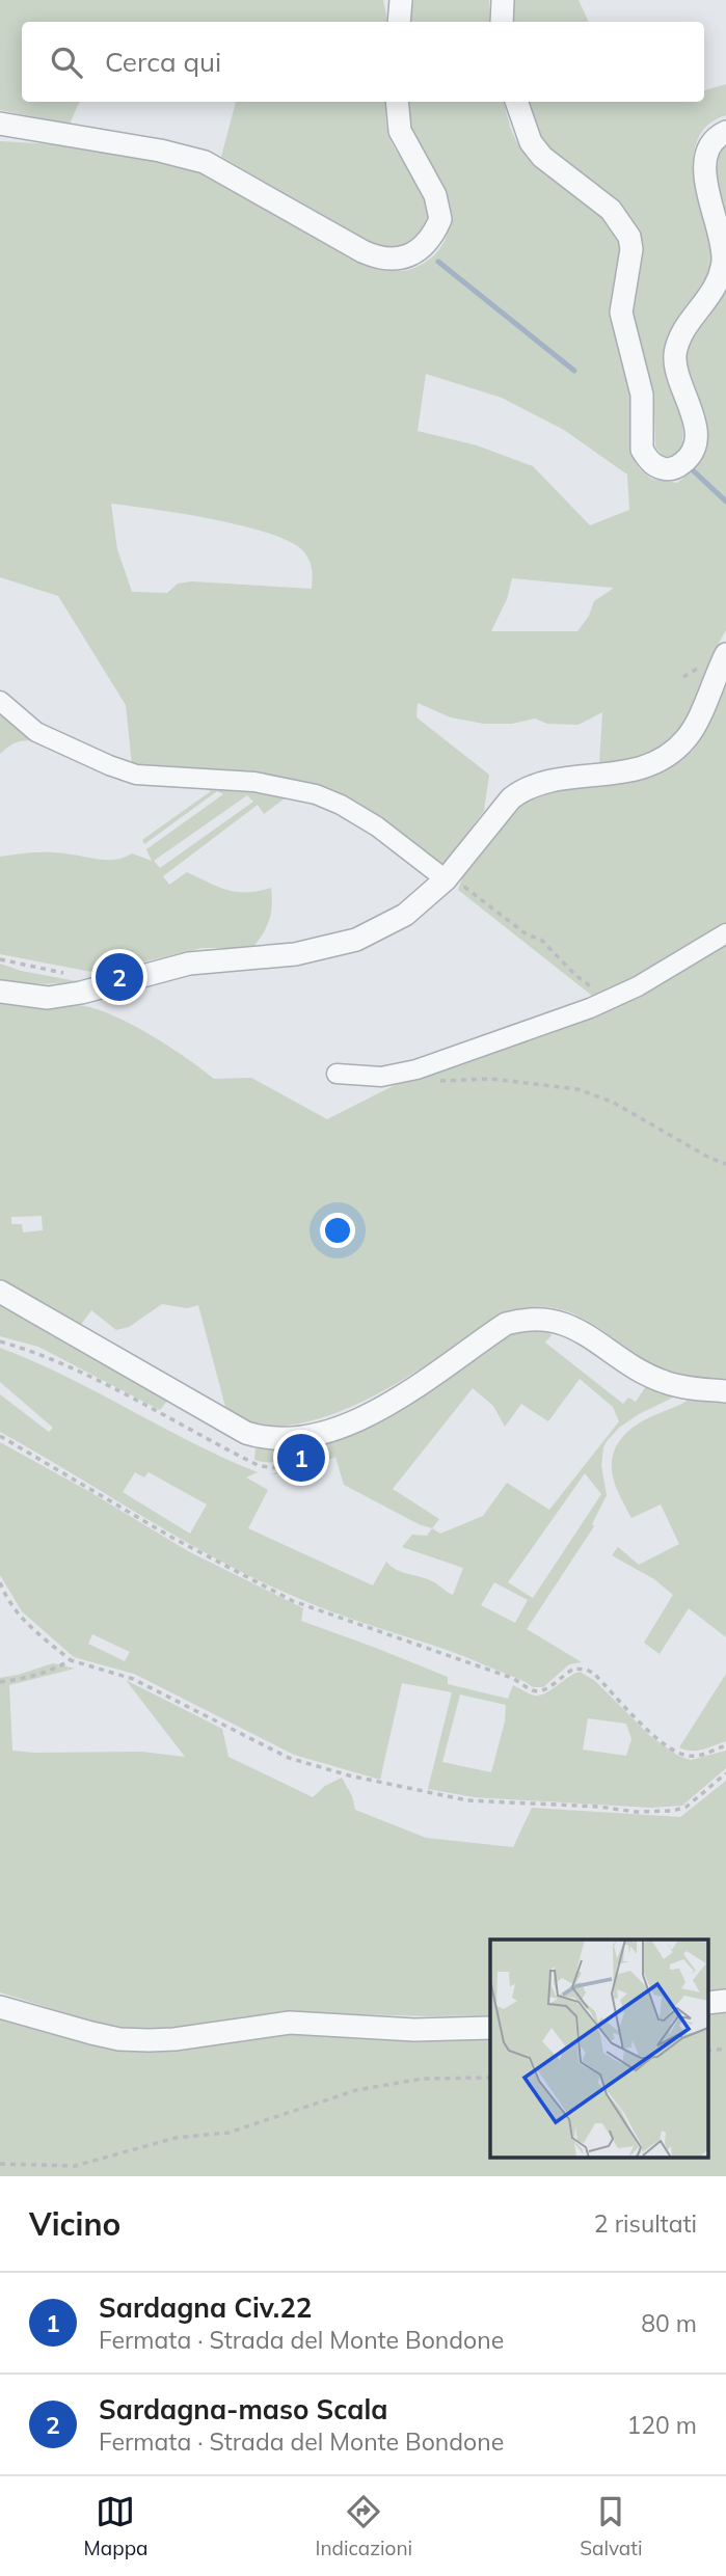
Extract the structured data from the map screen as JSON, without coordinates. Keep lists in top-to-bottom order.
{
  "page": {
    "search": "Cerca qui",
    "pins": ["2", "1"],
    "heading": ["Vicino", "2 risultati"],
    "list": [
      {
        "mark": "1",
        "name": "Sardagna Civ.22",
        "note": "Fermata · Strada del Monte Bondone",
        "value": "80 m"
      },
      {
        "mark": "2",
        "name": "Sardagna-maso Scala",
        "note": "Fermata · Strada del Monte Bondone",
        "value": "120 m"
      }
    ],
    "nav": ["Mappa", "Indicazioni", "Salvati"]
  }
}
